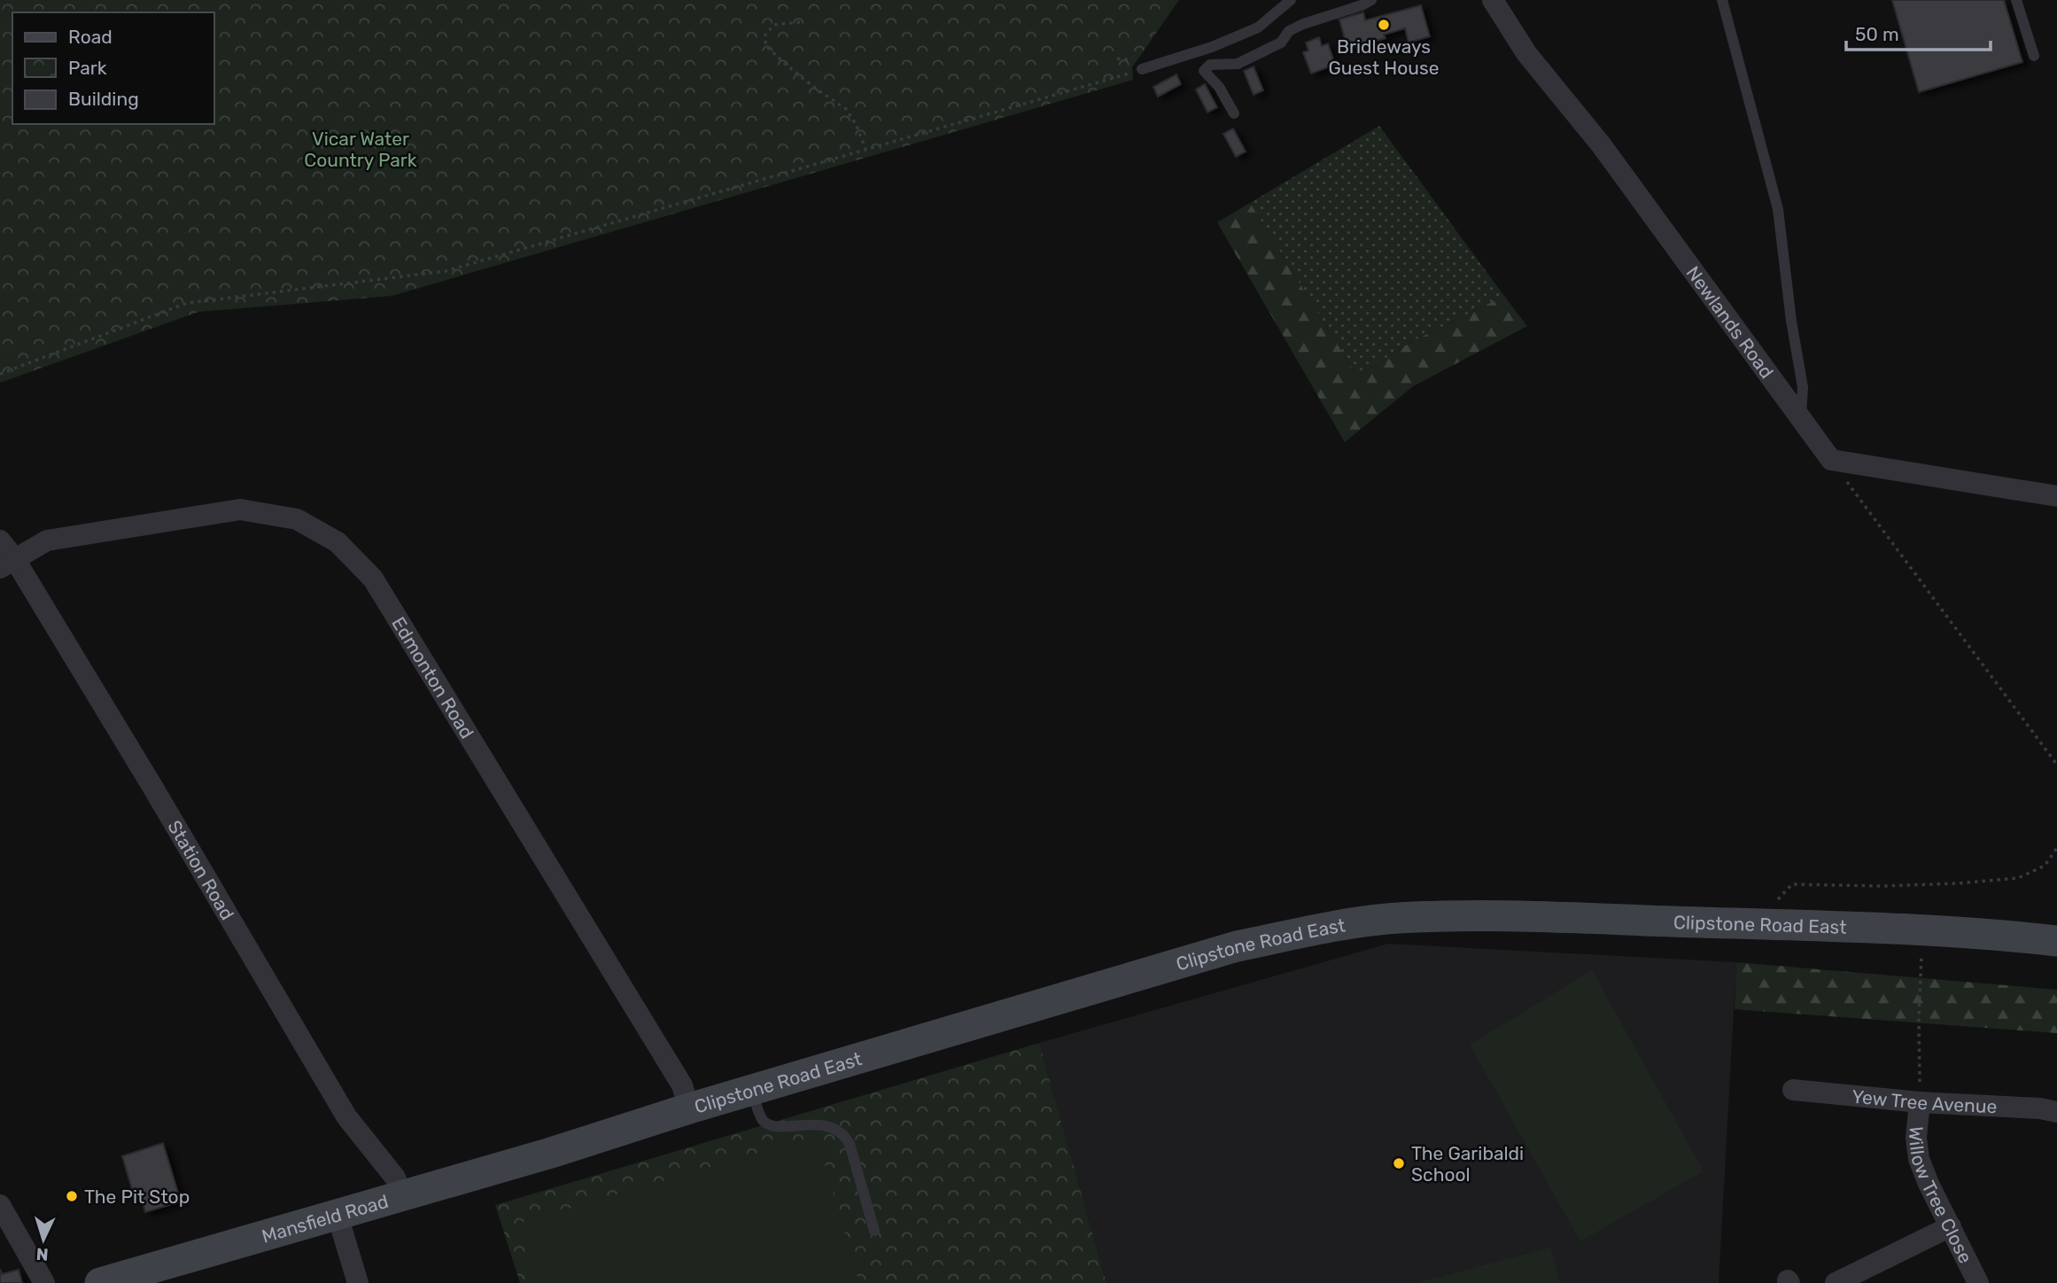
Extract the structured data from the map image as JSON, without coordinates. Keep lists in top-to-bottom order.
{
  "streets": {
    "main road": ["Clipstone Road East", "Mansfield Road"],
    "street": [
      "Newlands Road",
      "Edmonton Road",
      "Station Road",
      "Yew Tree Avenue",
      "Willow Tree Close"
    ]
  },
  "crossings": [
    ["Edmonton Road", "Station Road"],
    ["Edmonton Road", "Clipstone Road East"],
    ["Station Road", "Mansfield Road"],
    ["Clipstone Road East", "Mansfield Road"],
    ["Yew Tree Avenue", "Willow Tree Close"]
  ],
  "parks": ["Vicar Water Country Park"],
  "places": ["Bridleways Guest House", "The Garibaldi School", "The Pit Stop"],
  "legend": ["Road", "Park", "Building"],
  "scale_bar": "50 m",
  "north": "bottom"
}
